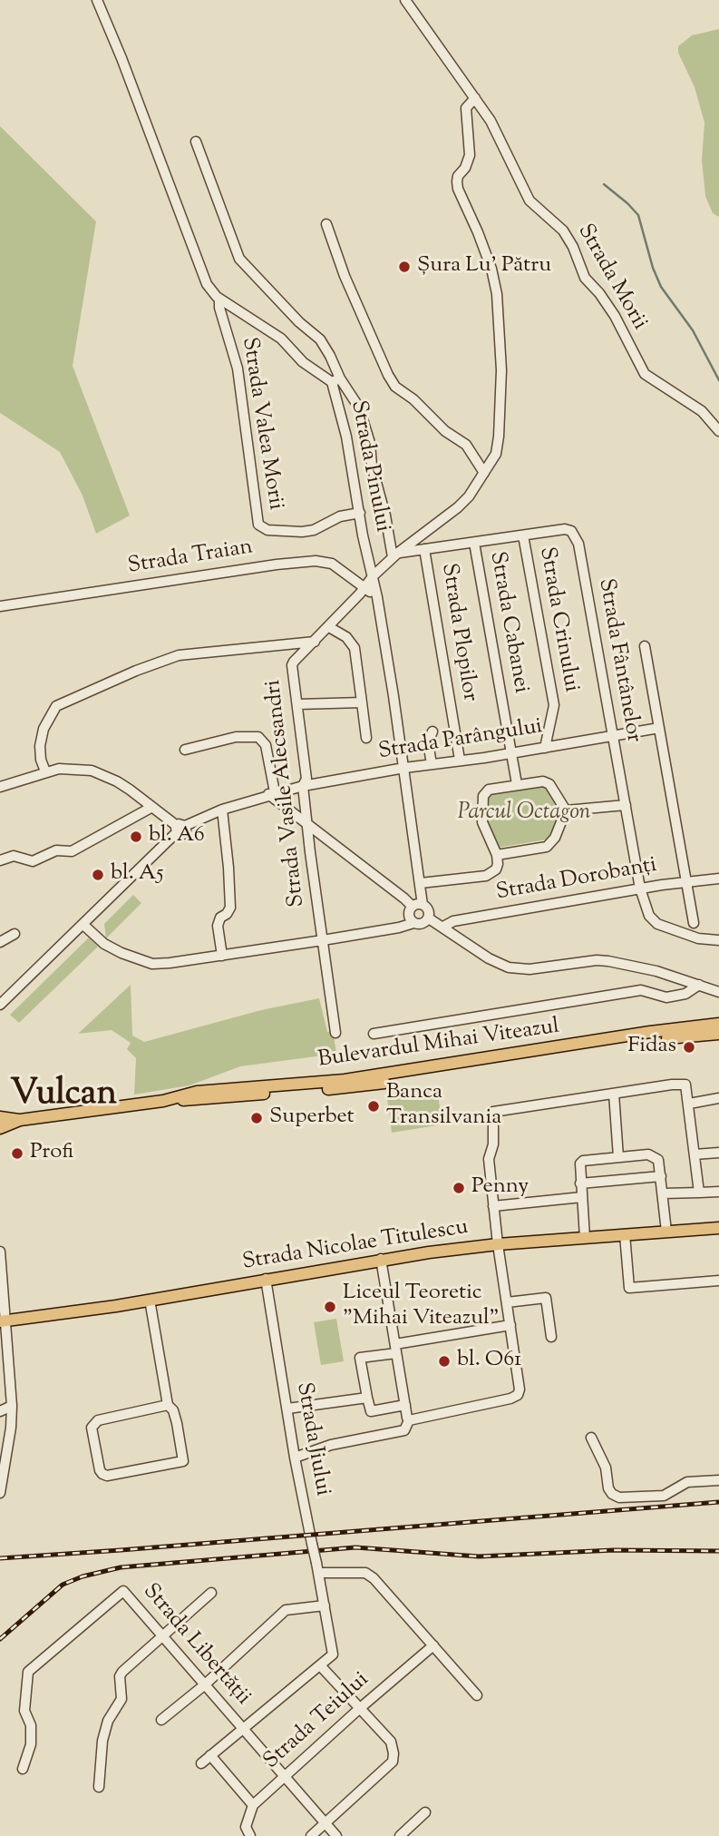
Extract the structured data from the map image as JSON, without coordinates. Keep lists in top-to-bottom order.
{
  "streets": {
    "main road": ["Bulevardul Mihai Viteazul", "Strada Nicolae Titulescu"],
    "street": [
      "Strada Morii",
      "Strada Valea Morii",
      "Strada Pinului",
      "Strada Traian",
      "Strada Crinului",
      "Strada Cabanei",
      "Strada Plopilor",
      "Strada Fântânelor",
      "Strada Parângului",
      "Strada Vasile Alecsandri",
      "Strada Dorobanți",
      "Strada Jiului",
      "Strada Libertății",
      "Strada Teiului"
    ]
  },
  "crossings": [
    ["Strada Morii", "Strada Vasile Alecsandri"],
    ["Strada Valea Morii", "Strada Pinului"],
    ["Strada Pinului", "Strada Traian"],
    ["Strada Pinului", "Strada Parângului"],
    ["Strada Pinului", "Strada Vasile Alecsandri"],
    ["Strada Traian", "Strada Vasile Alecsandri"],
    ["Strada Crinului", "Strada Fântânelor"],
    ["Strada Crinului", "Strada Parângului"],
    ["Strada Cabanei", "Strada Fântânelor"],
    ["Strada Cabanei", "Strada Parângului"],
    ["Strada Plopilor", "Strada Fântânelor"],
    ["Strada Plopilor", "Strada Parângului"],
    ["Strada Fântânelor", "Strada Parângului"],
    ["Strada Fântânelor", "Strada Vasile Alecsandri"],
    ["Strada Fântânelor", "Strada Dorobanți"],
    ["Strada Parângului", "Strada Vasile Alecsandri"],
    ["Strada Nicolae Titulescu", "Strada Jiului"],
    ["Strada Libertății", "Strada Teiului"]
  ],
  "districts": ["Vulcan"],
  "parks": ["Parcul Octagon"],
  "places": [
    "Șura Lu' Pătru",
    "bl. A6",
    "bl. A5",
    "Fidas",
    "Banca Transilvania",
    "Superbet",
    "Profi",
    "Penny",
    "Liceul Teoretic \"Mihai Viteazul\"",
    "bl. O61"
  ]
}
